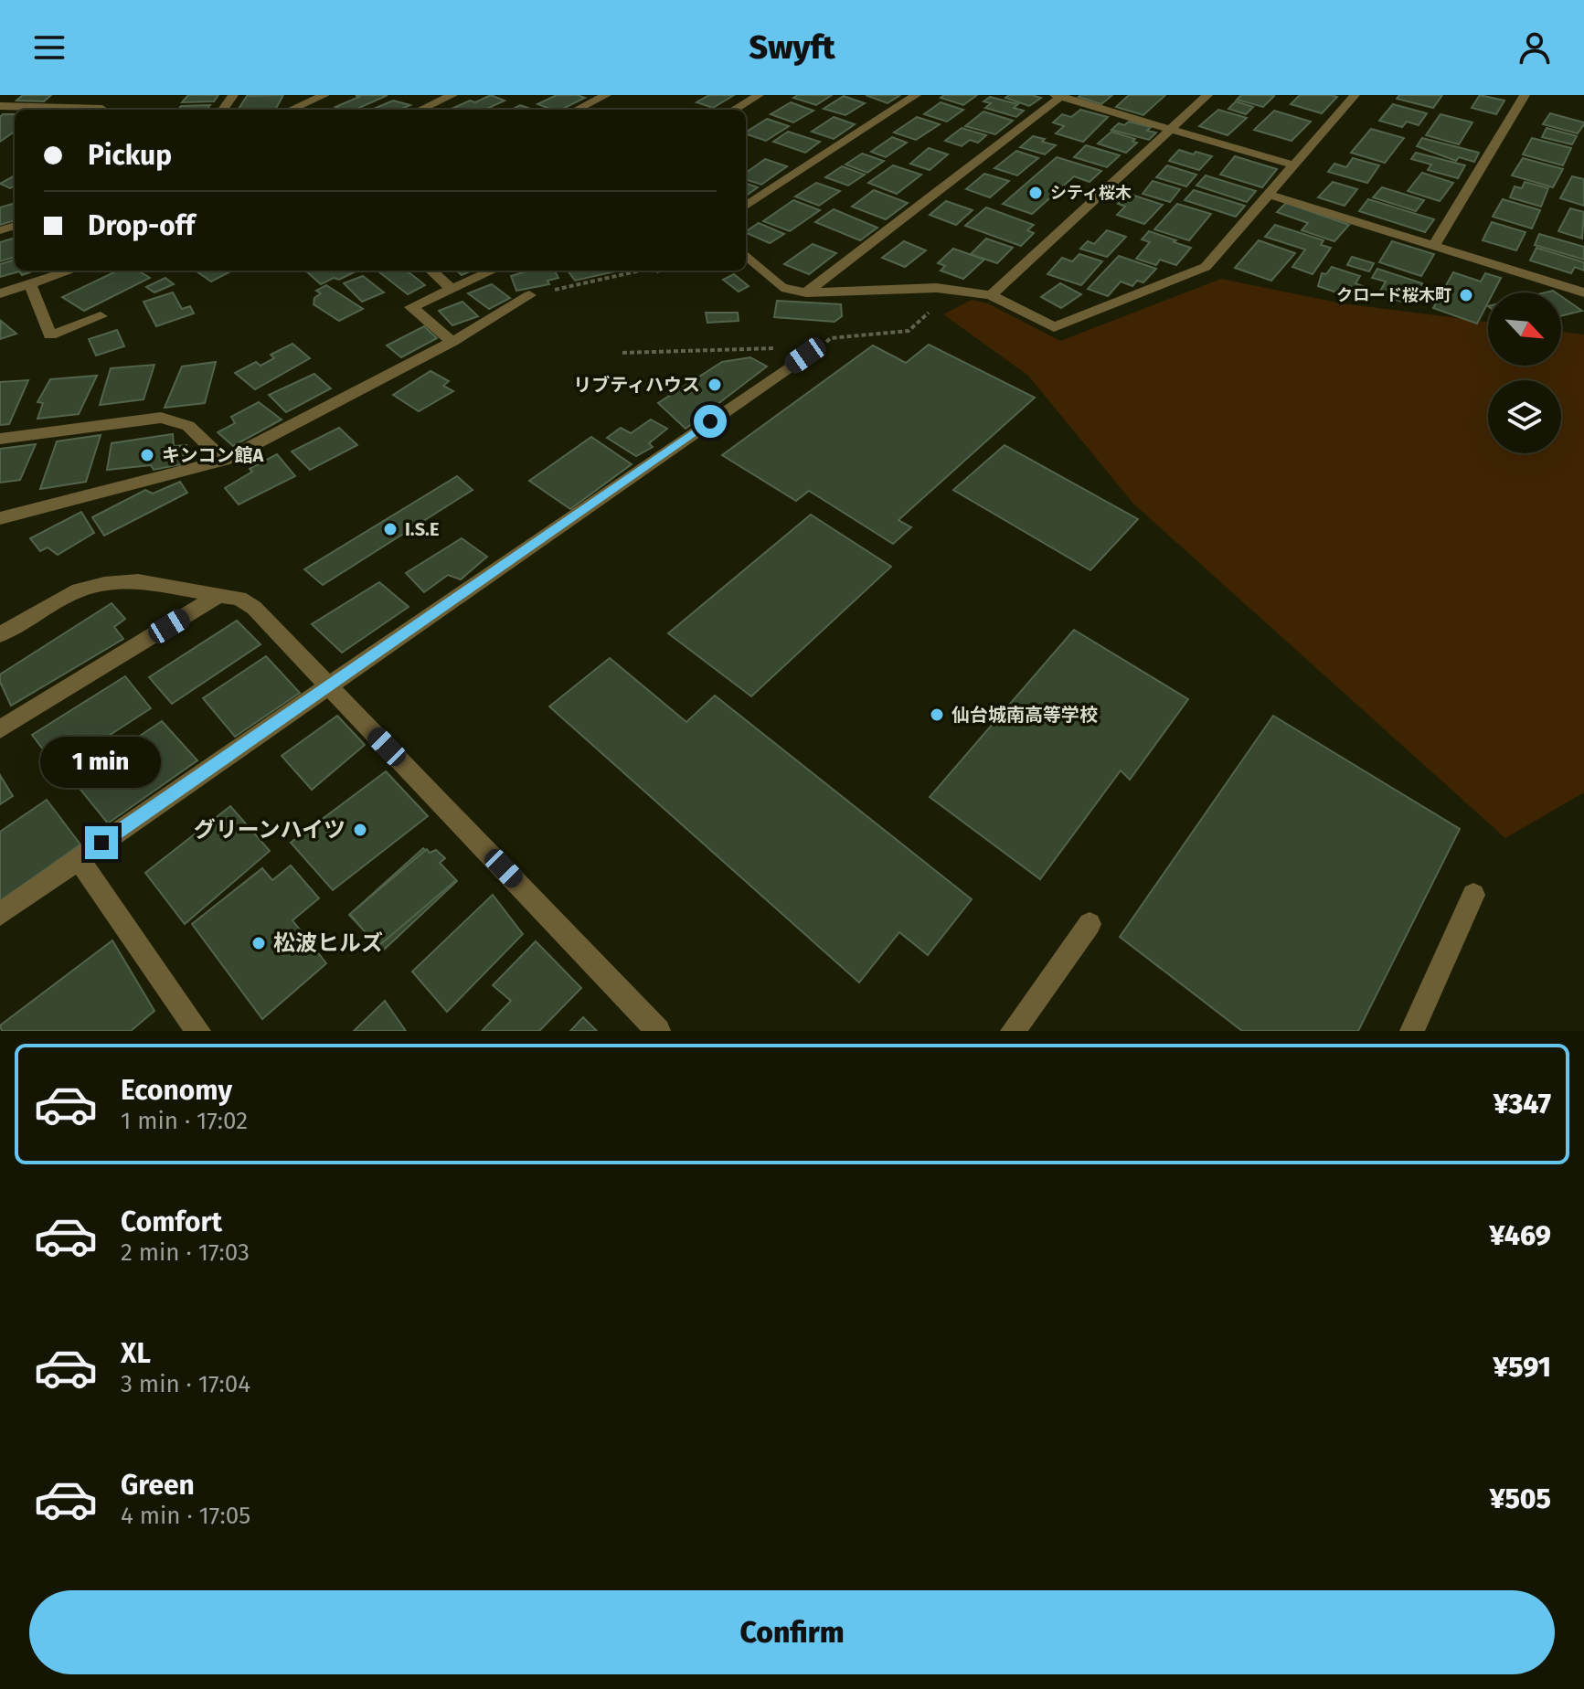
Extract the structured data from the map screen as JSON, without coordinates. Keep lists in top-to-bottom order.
{
  "places": [
    "シティ桜木",
    "クロード桜木町",
    "リブティハウス",
    "キンコン館A",
    "I.S.E",
    "仙台城南高等学校",
    "グリーンハイツ",
    "松波ヒルズ"
  ],
  "north": "bottom right",
  "page": {
    "header": "Swyft",
    "banner": ["Pickup", "Drop-off"],
    "bubble": "1 min",
    "list": [
      {
        "name": "Economy",
        "note": "1 min · 17:02",
        "value": "¥347"
      },
      {
        "name": "Comfort",
        "note": "2 min · 17:03",
        "value": "¥469"
      },
      {
        "name": "XL",
        "note": "3 min · 17:04",
        "value": "¥591"
      },
      {
        "name": "Green",
        "note": "4 min · 17:05",
        "value": "¥505"
      }
    ],
    "buttons": "Confirm"
  }
}
